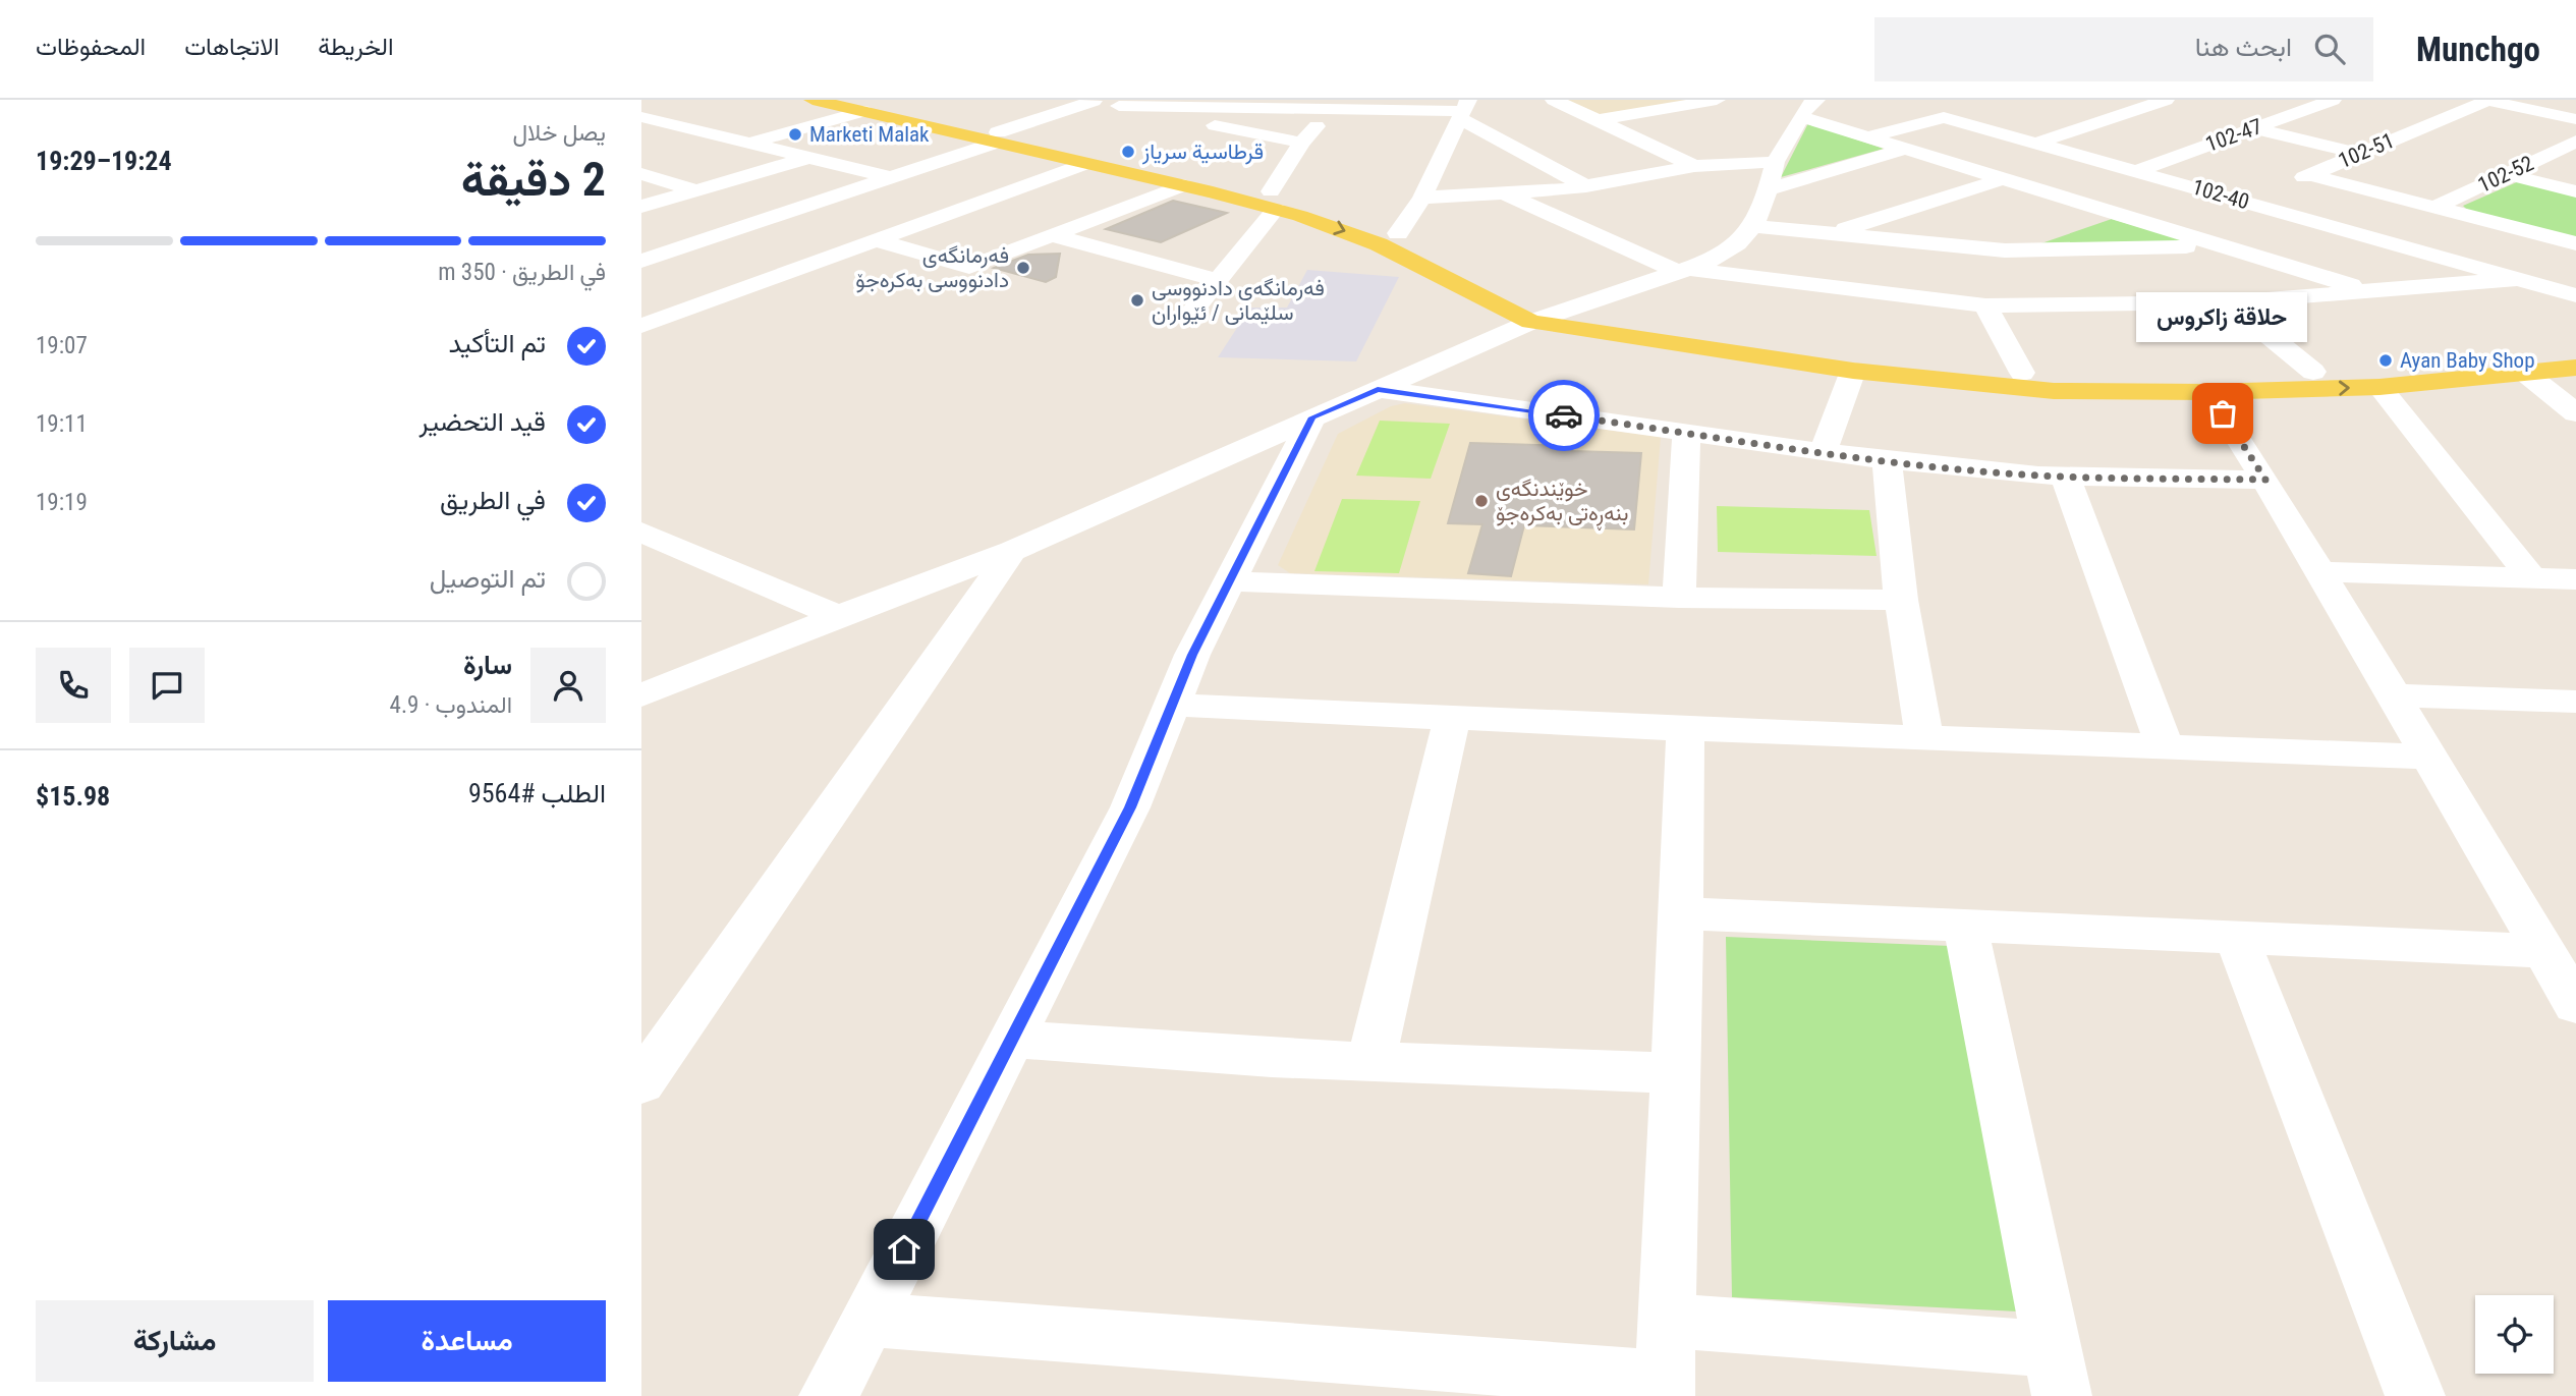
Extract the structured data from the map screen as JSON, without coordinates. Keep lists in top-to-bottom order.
{
  "streets": {
    "street": [
      "102-47",
      "102-51",
      "102-52",
      "102-40"
    ]
  },
  "crossings": [
    ["102-47", "102-40"],
    ["102-51", "102-40"]
  ],
  "places": [
    "Marketi Malak",
    "قرطاسية سرياز",
    "فەرمانگەی دادنووسی بەکرەجۆ",
    "فەرمانگەی دادنووسی سلێمانی / ئێواران",
    "Ayan Baby Shop",
    "حلاقة زاکروس",
    "خوێندنگەی بنەڕەتی بەکرەجۆ"
  ],
  "page": {
    "header": "Munchgo",
    "search": "ابحث هنا",
    "nav": ["الخريطة", "الاتجاهات", "المحفوظات"],
    "heading": ["2 دقيقة", "يصل خلال", "19:24–19:29"],
    "panel": [
      "سارة",
      "المندوب · 4.9",
      "الطلب #9564",
      "$15.98"
    ],
    "bar": "في الطريق · 350 m",
    "bubble": "حلاقة زاکروس",
    "list": [
      ["تم التأكيد", "19:07"],
      ["قيد التحضير", "19:11"],
      ["في الطريق", "19:19"],
      "تم التوصيل"
    ],
    "buttons": ["مساعدة", "مشاركة"]
  }
}
